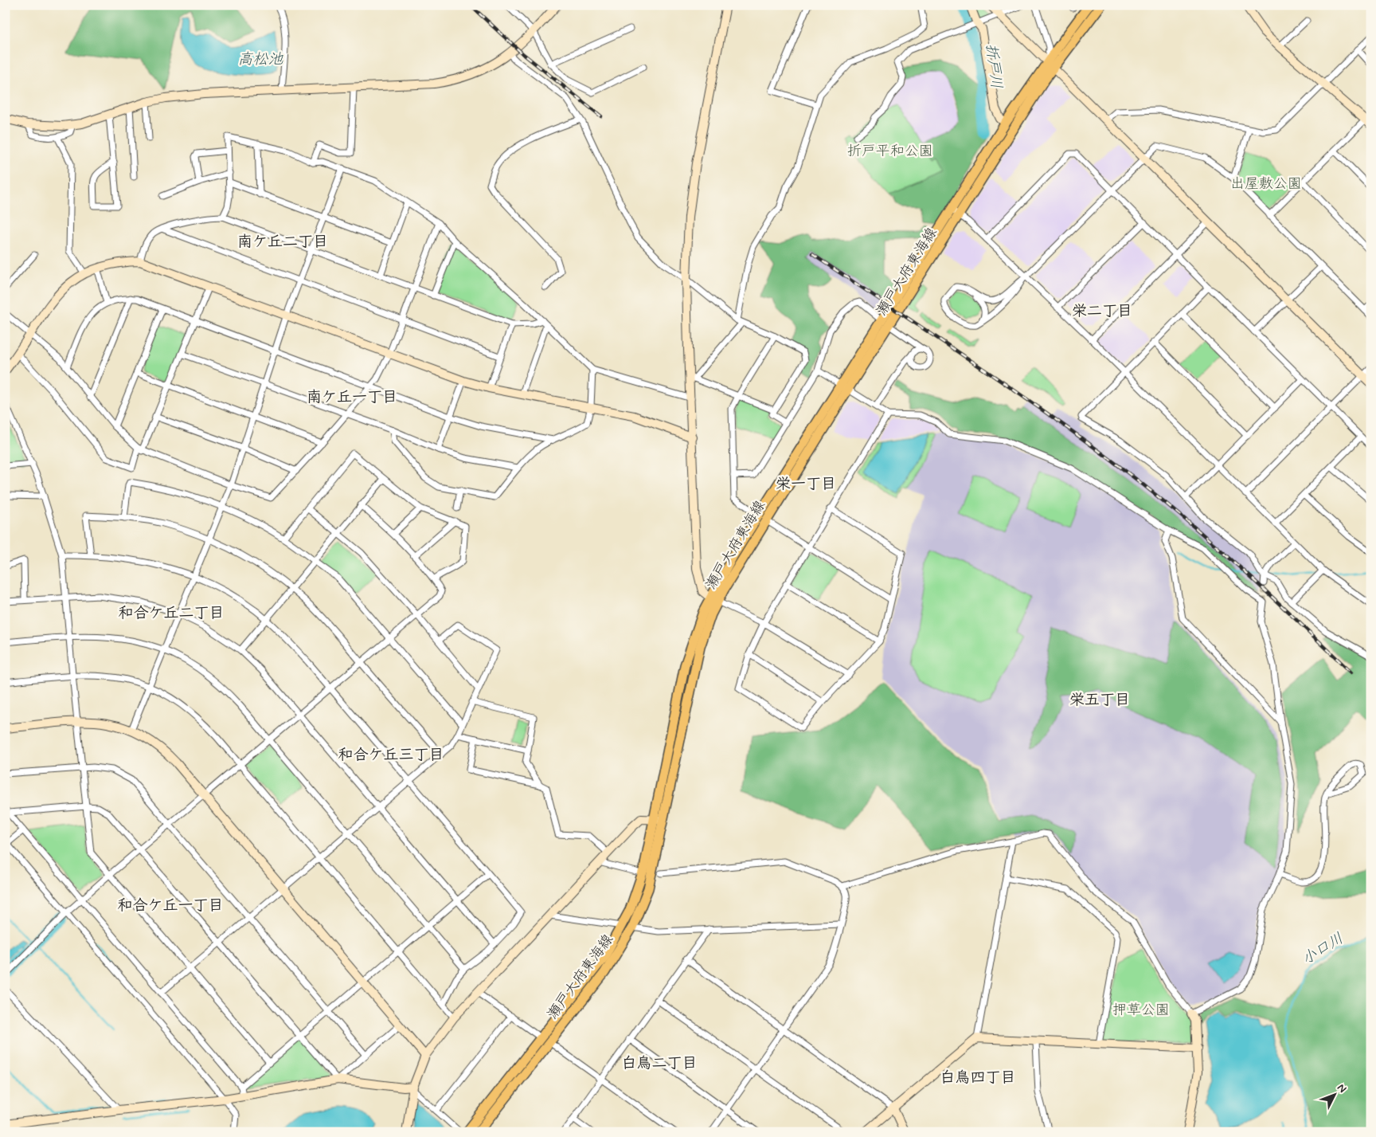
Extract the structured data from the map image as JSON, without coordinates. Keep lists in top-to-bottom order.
{
  "streets": {
    "main road": ["瀬戸大府東海線"]
  },
  "districts": [
    "南ケ丘二丁目",
    "栄二丁目",
    "南ケ丘一丁目",
    "栄一丁目",
    "和合ケ丘二丁目",
    "栄五丁目",
    "和合ケ丘三丁目",
    "和合ケ丘一丁目",
    "白鳥二丁目",
    "白鳥四丁目"
  ],
  "water": ["高松池", "折戸川", "小口川"],
  "parks": ["折戸平和公園", "出屋敷公園", "押草公園"],
  "north": "top right"
}
